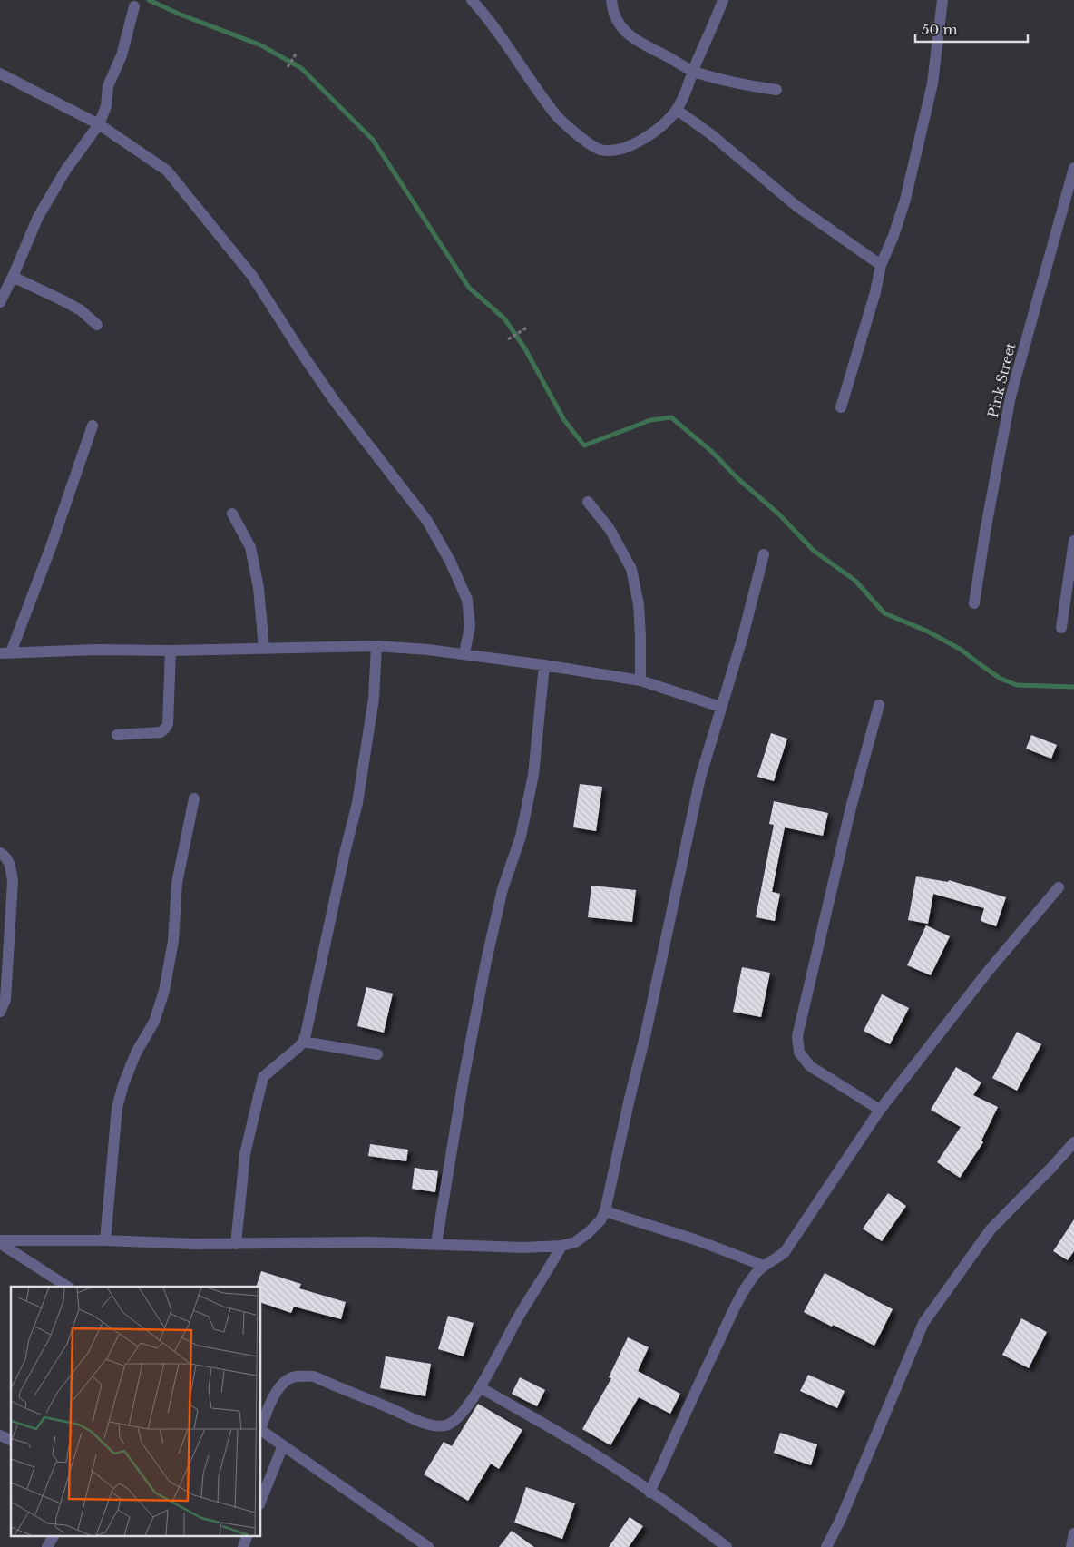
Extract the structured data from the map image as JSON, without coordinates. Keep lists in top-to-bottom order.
{
  "streets": {
    "street": ["Pink Street"]
  },
  "scale_bar": "50 m"
}
